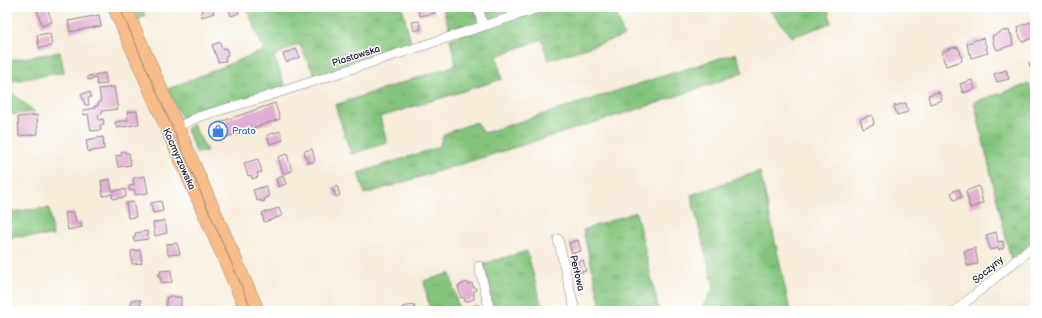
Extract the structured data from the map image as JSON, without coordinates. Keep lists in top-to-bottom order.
{
  "streets": {
    "main road": ["Kocmyrzowska"],
    "street": ["Piastowska", "Soczyny", "Perłowa"]
  },
  "crossings": [
    ["Piastowska", "Kocmyrzowska"]
  ],
  "places": {
    "shop": ["Prato"]
  }
}
